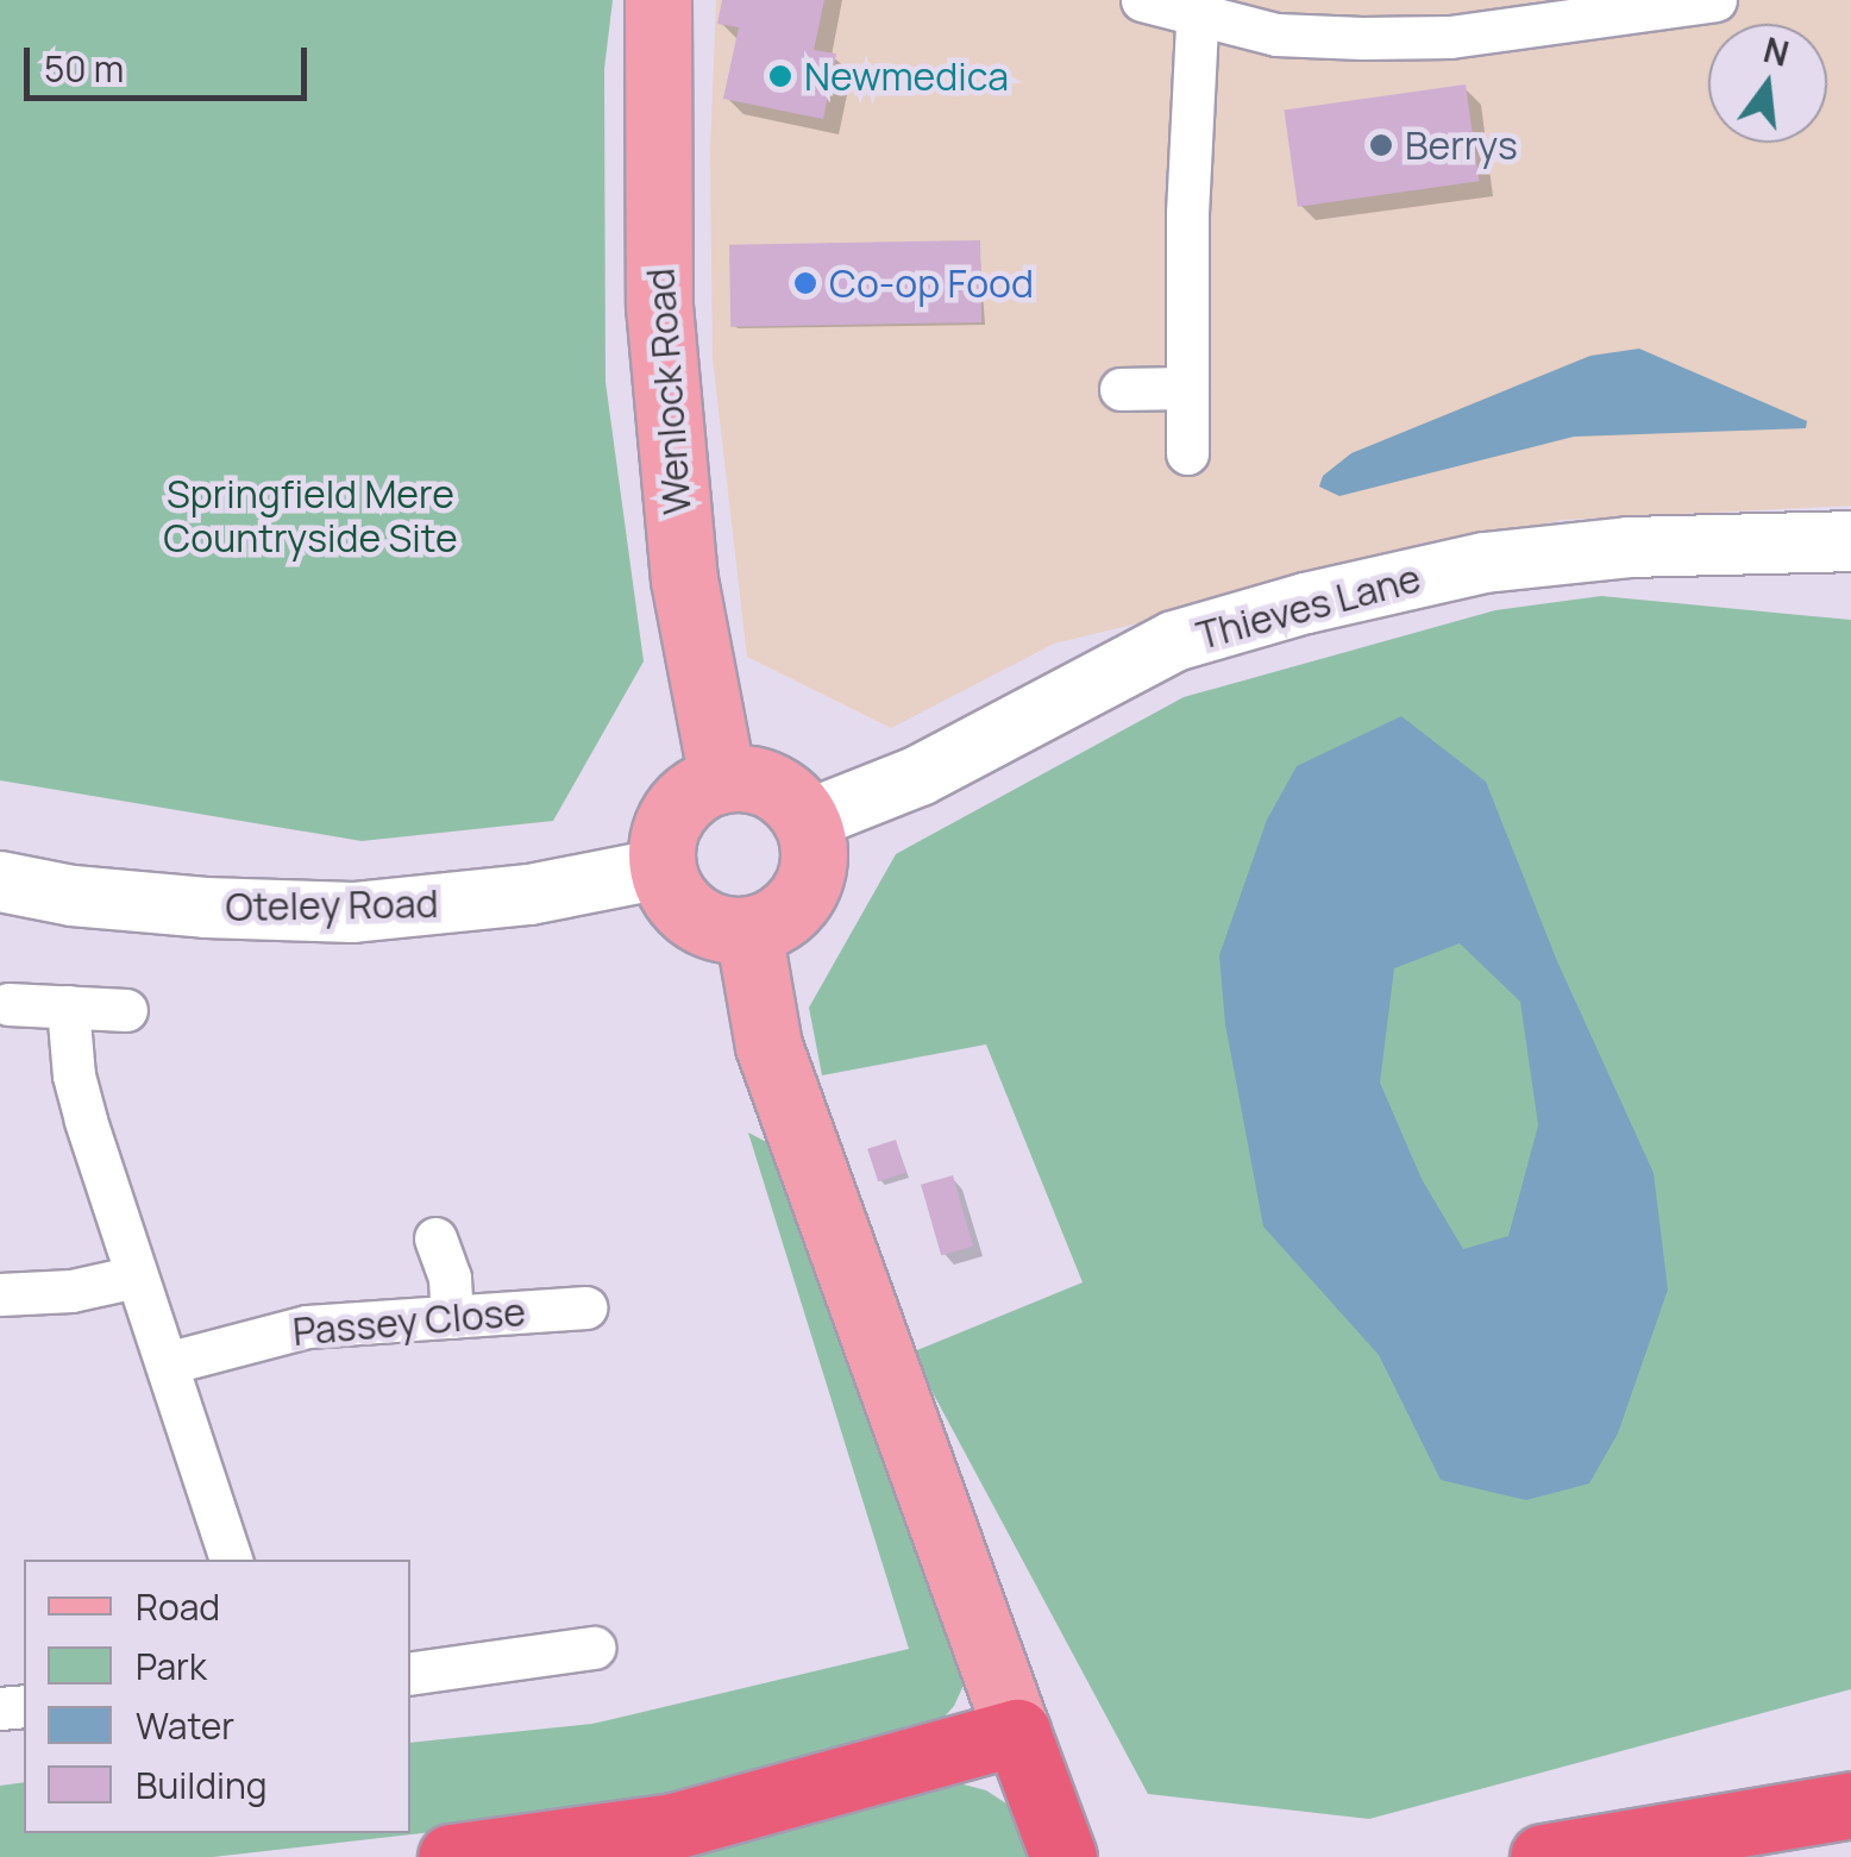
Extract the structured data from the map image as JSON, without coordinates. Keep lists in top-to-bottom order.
{
  "streets": {
    "main road": ["Wenlock Road", "Thieves Lane", "Oteley Road"],
    "street": ["Passey Close"]
  },
  "crossings": [
    ["Wenlock Road", "Thieves Lane"],
    ["Wenlock Road", "Oteley Road"],
    ["Thieves Lane", "Oteley Road"]
  ],
  "parks": ["Springfield Mere Countryside Site"],
  "places": ["Newmedica", "Berrys", "Co-op Food"],
  "legend": [
    "Road",
    "Park",
    "Water",
    "Building"
  ],
  "scale_bar": "50 m",
  "north": "top"
}
